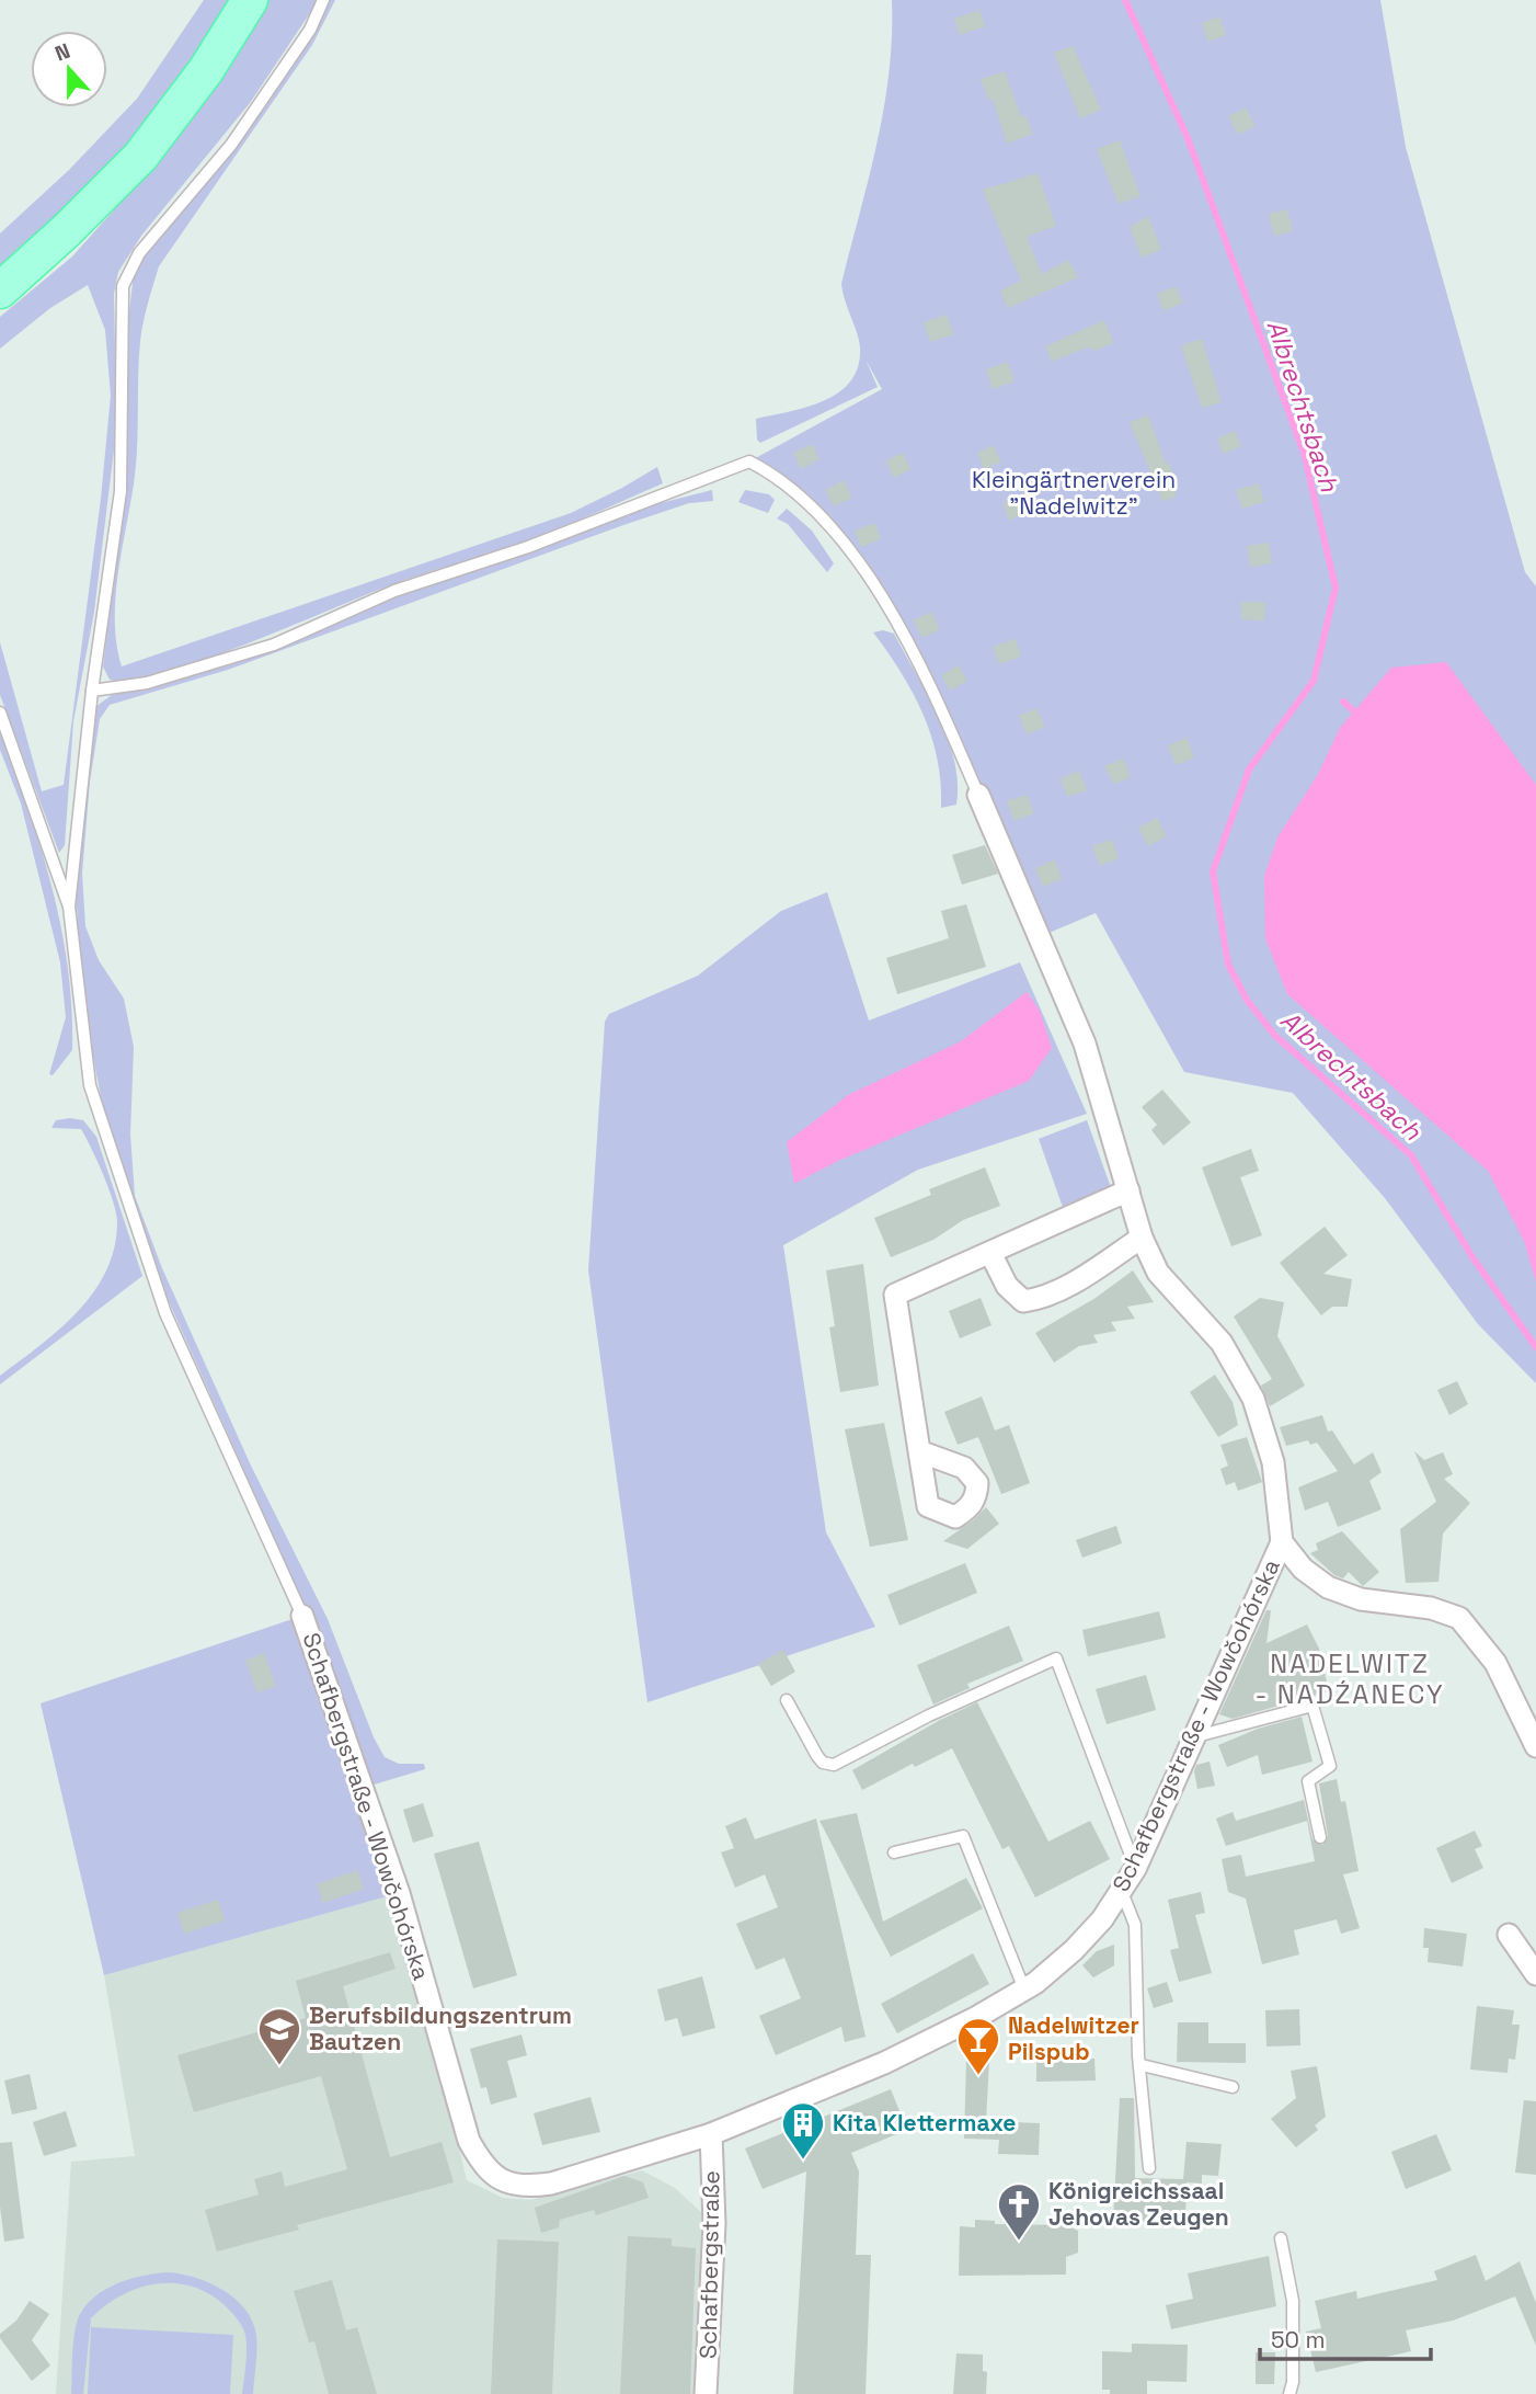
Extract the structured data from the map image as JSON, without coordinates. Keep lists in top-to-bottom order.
{
  "streets": {
    "street": ["Schafbergstraße - Wowčohórska", "Schafbergstraße"]
  },
  "crossings": [
    ["Schafbergstraße - Wowčohórska", "Schafbergstraße"]
  ],
  "districts": ["NADELWITZ - NADŹANECY"],
  "water": ["Albrechtsbach"],
  "parks": ["Kleingärtnerverein \"Nadelwitz\""],
  "places": {
    "school or university": ["Berufsbildungszentrum Bautzen"],
    "bar": ["Nadelwitzer Pilspub"],
    "building": ["Kita Klettermaxe"],
    "church": ["Königreichssaal Jehovas Zeugen"]
  },
  "scale_bar": "50 m",
  "north": "top"
}
